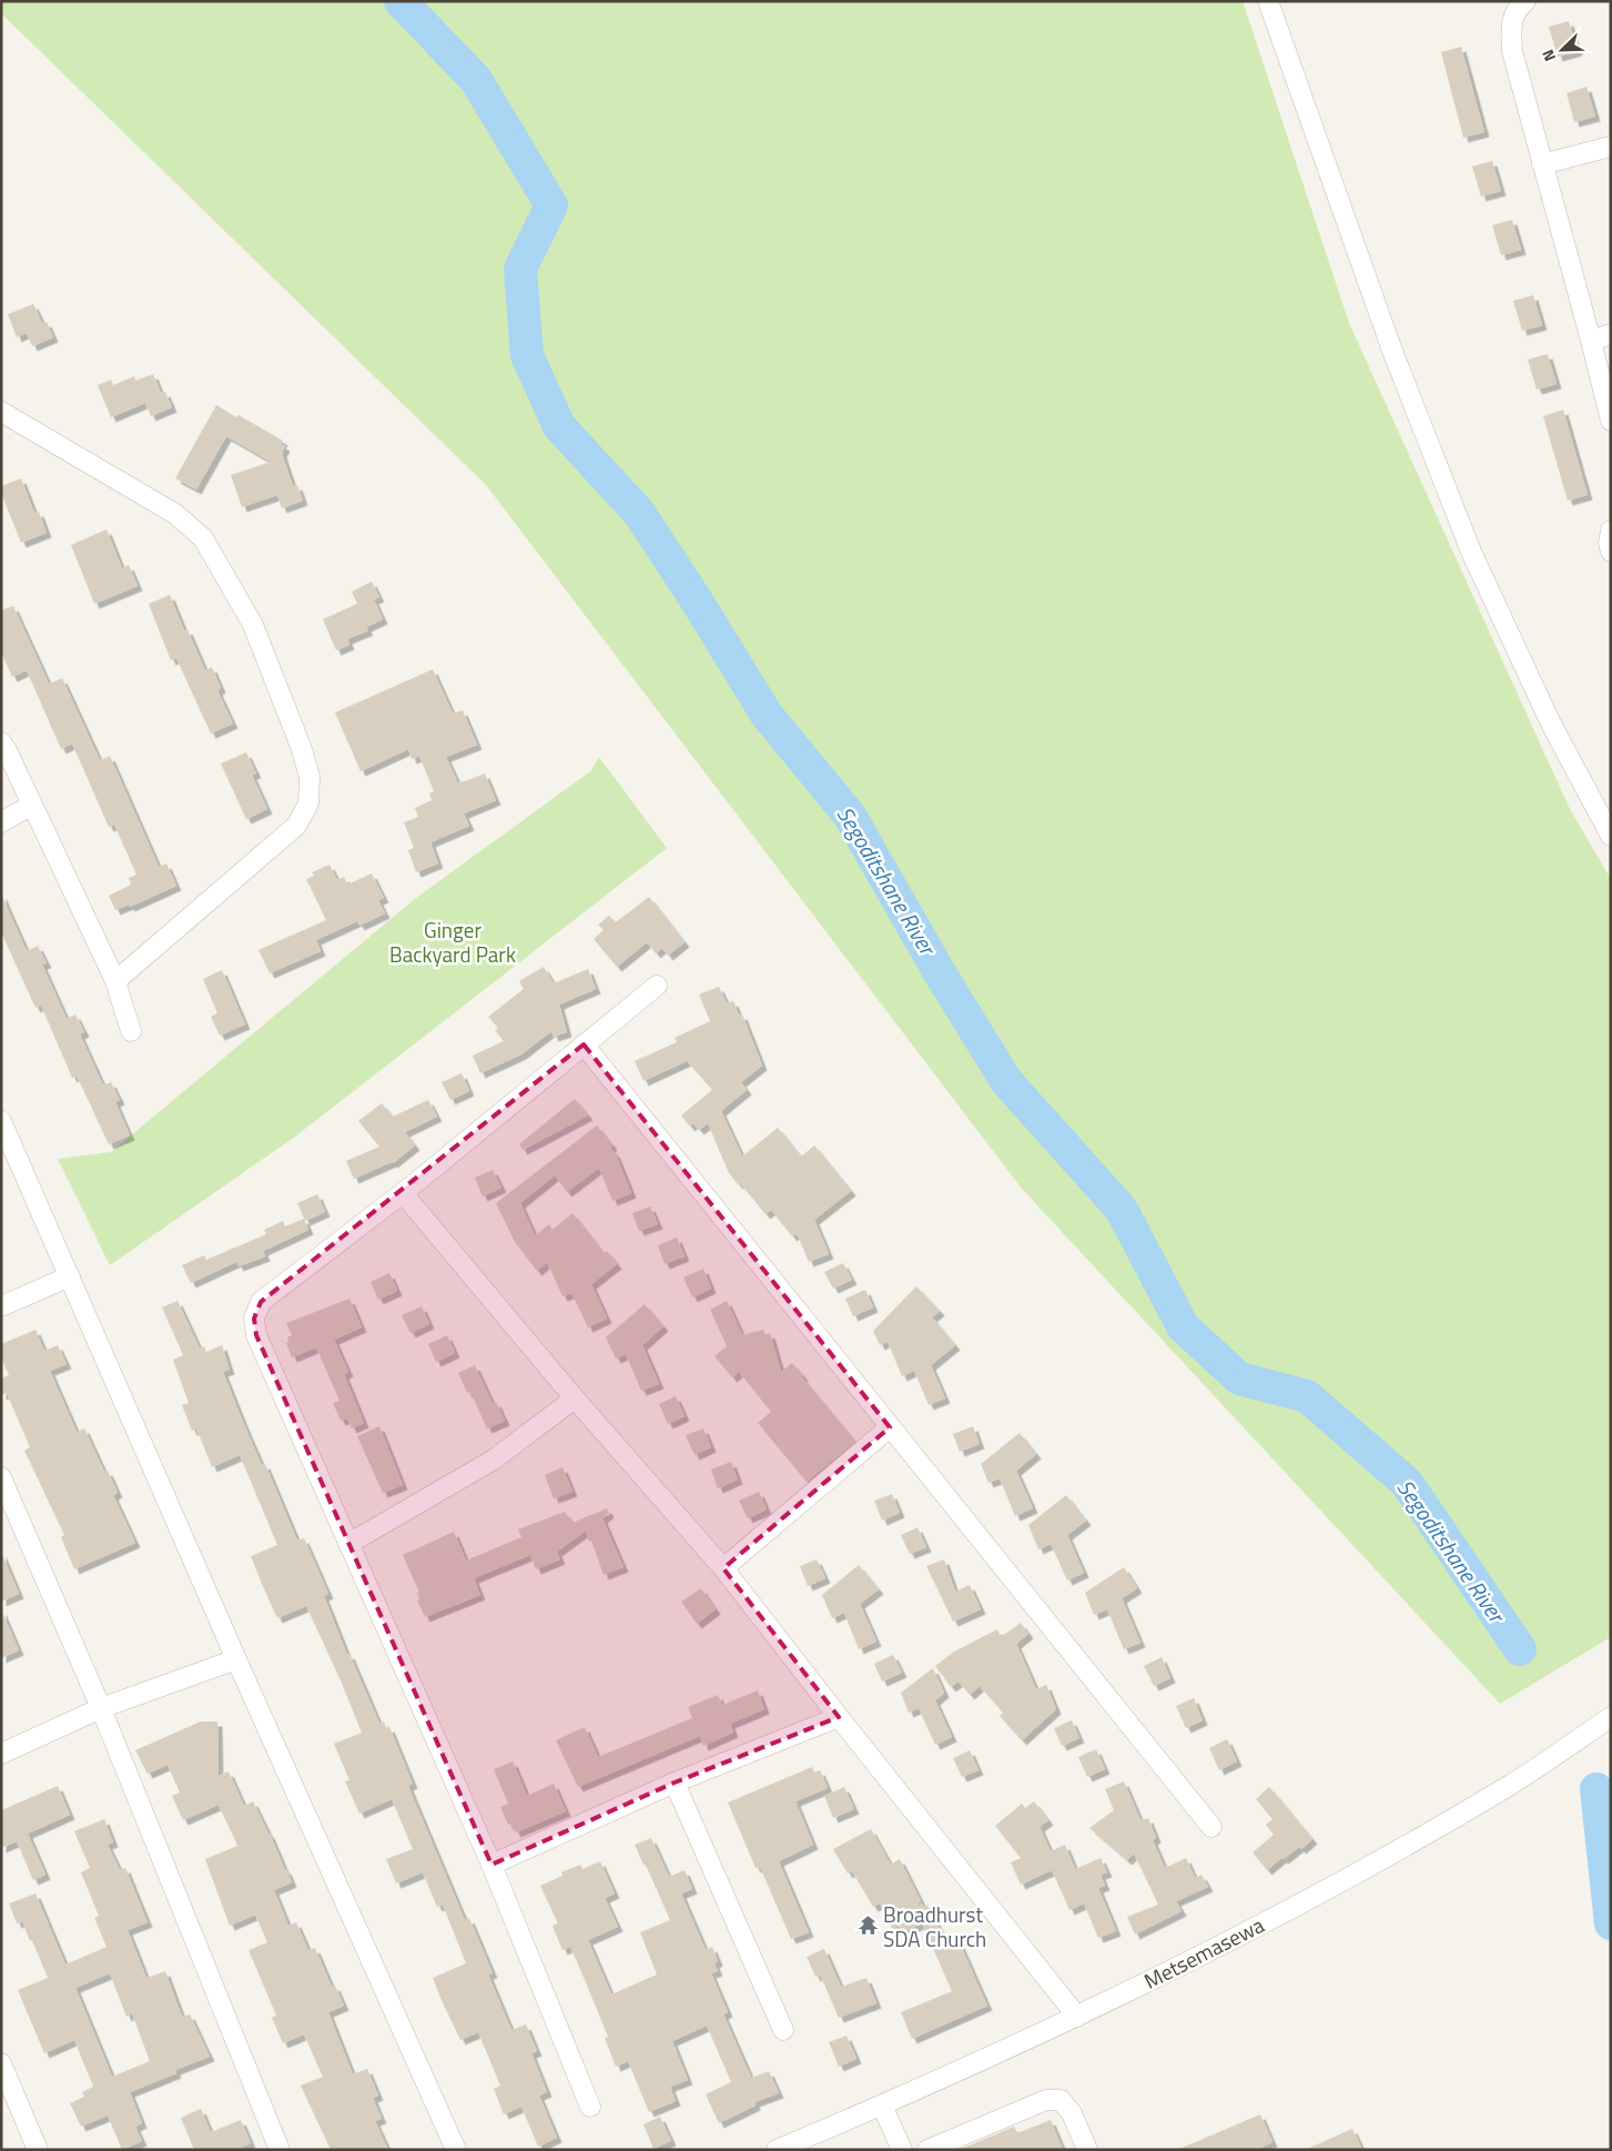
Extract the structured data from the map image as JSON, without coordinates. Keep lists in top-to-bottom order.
{
  "streets": {
    "street": ["Metsemasewa"]
  },
  "water": ["Segoditshane River"],
  "parks": ["Ginger Backyard Park"],
  "places": {
    "temple": ["Broadhurst SDA Church"]
  },
  "north": "bottom left"
}
